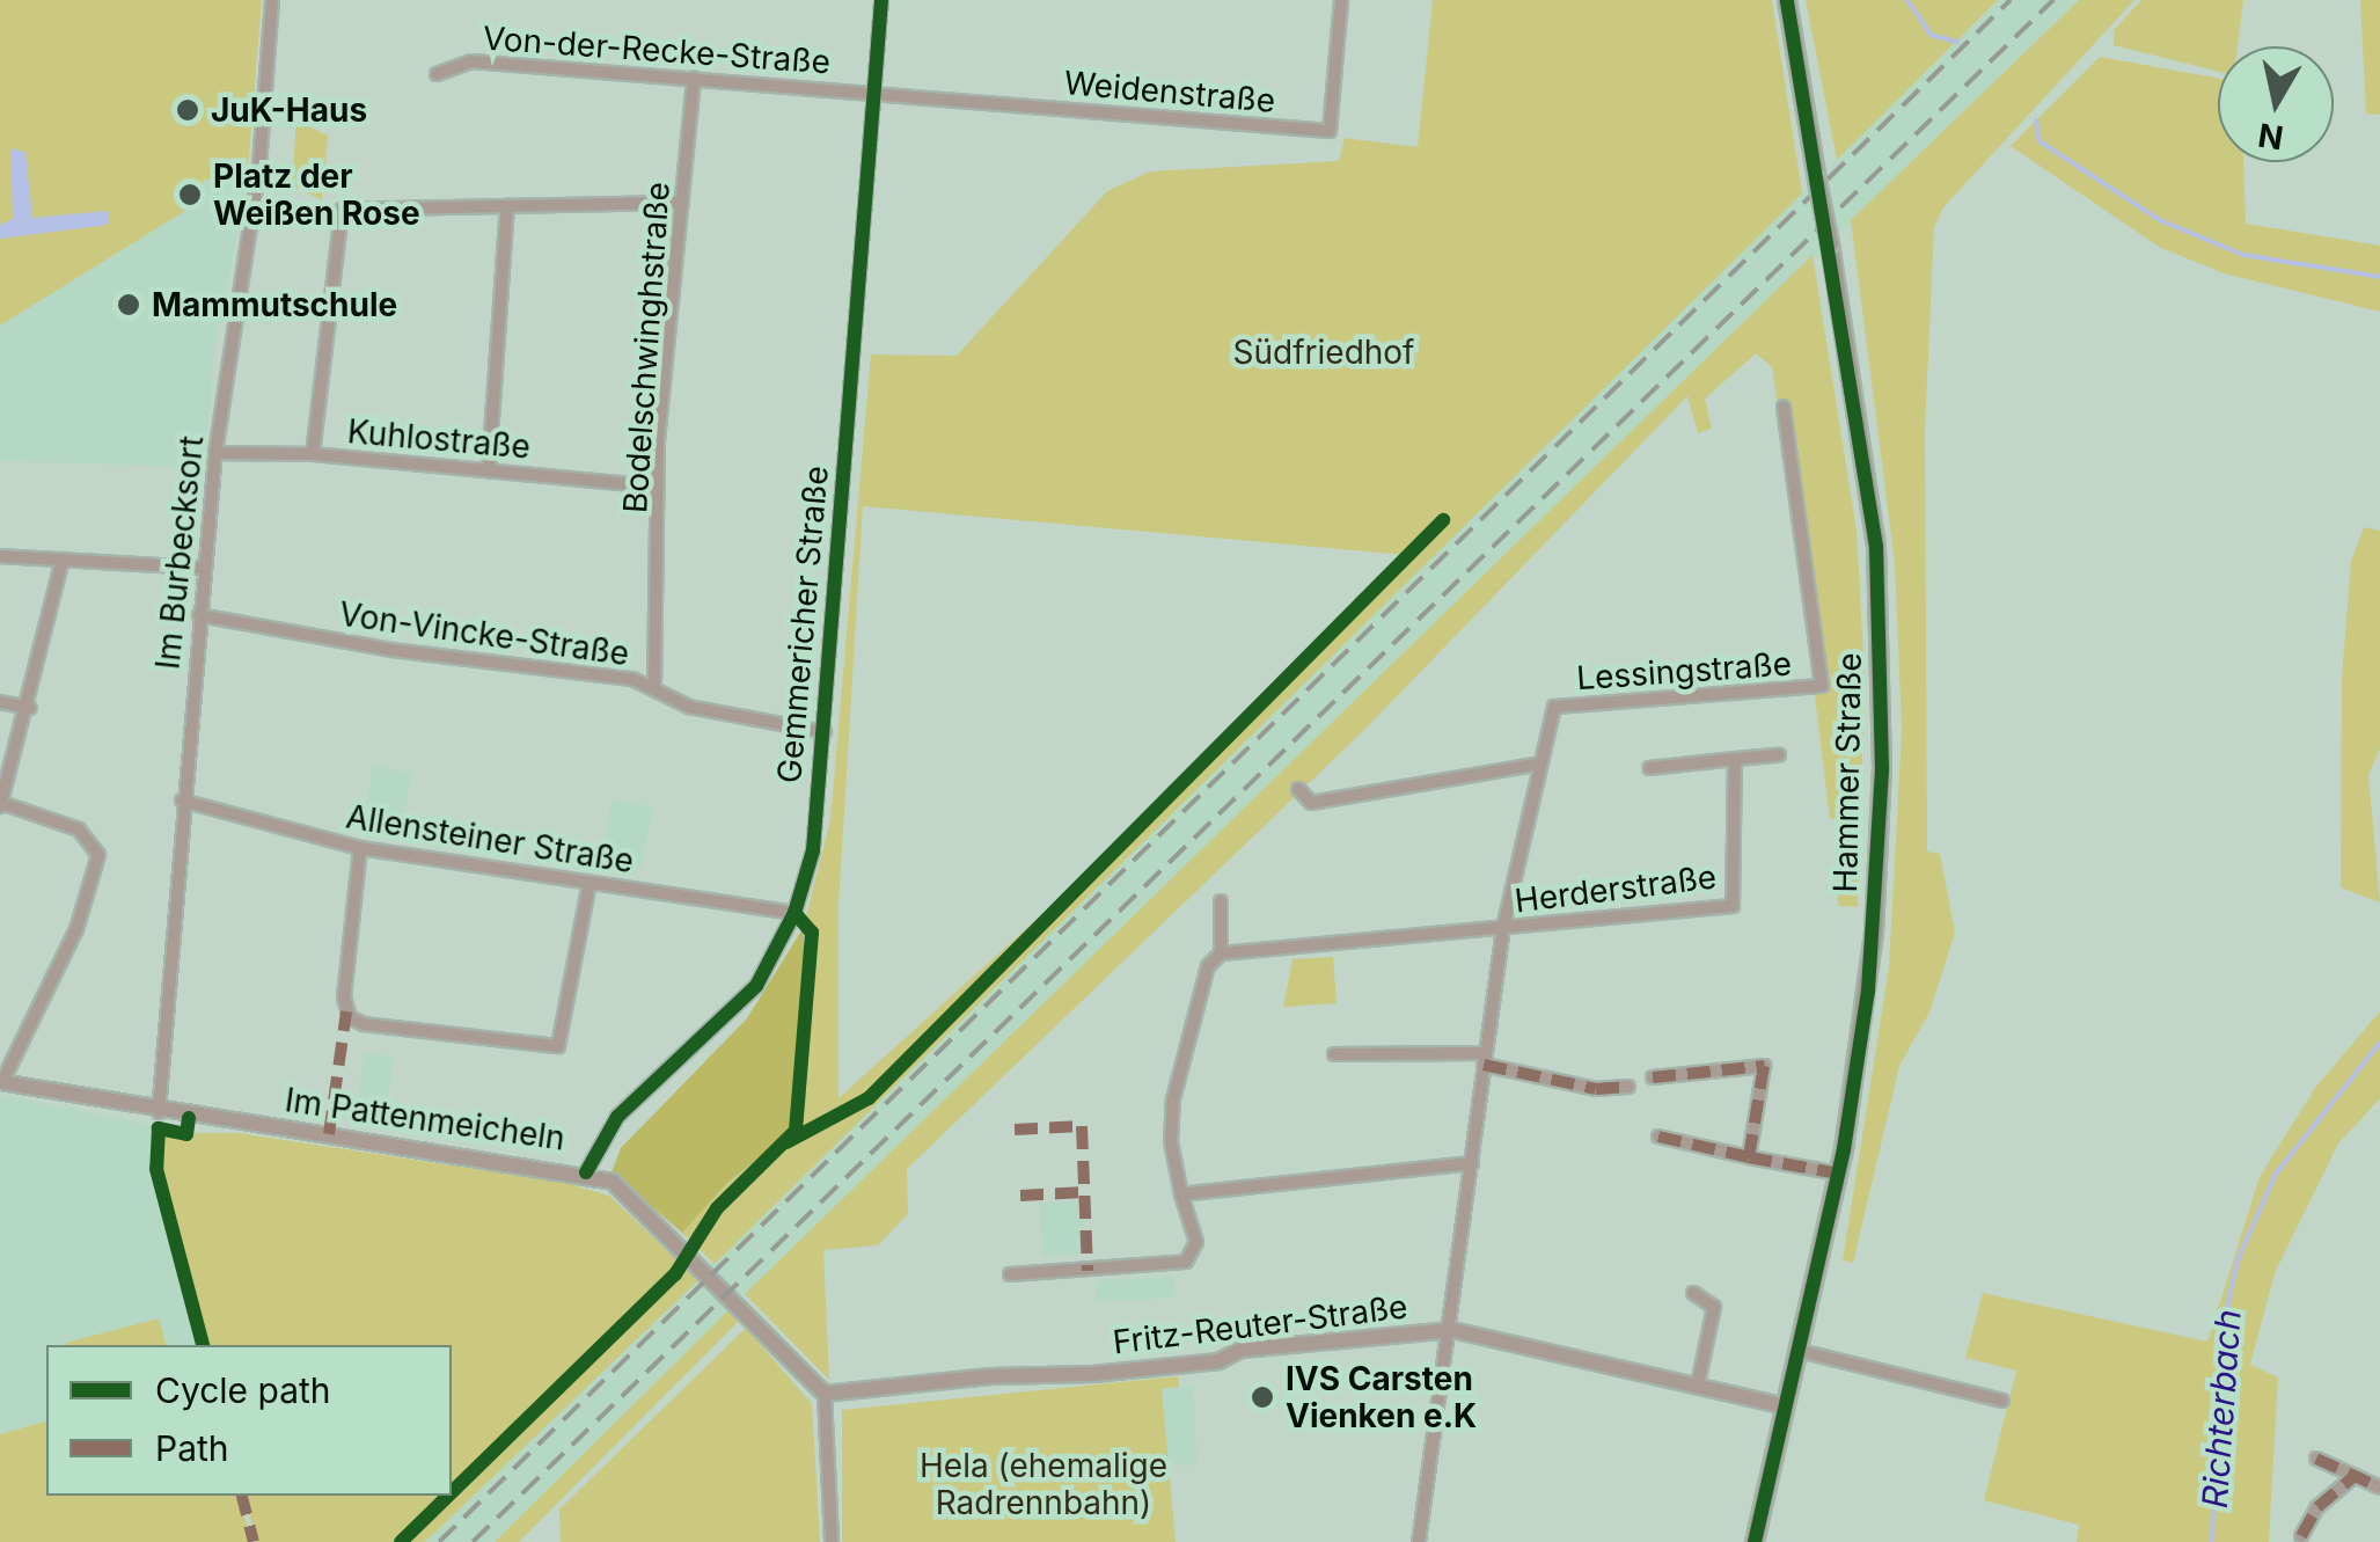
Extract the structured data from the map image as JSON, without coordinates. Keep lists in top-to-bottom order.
{
  "streets": {
    "main road": ["Hammer Straße"],
    "street": [
      "Von-der-Recke-Straße",
      "Weidenstraße",
      "Bodelschwinghstraße",
      "Kuhlostraße",
      "Im Burbecksort",
      "Gemmericher Straße",
      "Von-Vincke-Straße",
      "Lessingstraße",
      "Allensteiner Straße",
      "Herderstraße",
      "Im Pattenmeicheln",
      "Fritz-Reuter-Straße"
    ]
  },
  "crossings": [
    ["Von-der-Recke-Straße", "Weidenstraße"],
    ["Von-der-Recke-Straße", "Bodelschwinghstraße"],
    ["Von-der-Recke-Straße", "Gemmericher Straße"],
    ["Weidenstraße", "Gemmericher Straße"],
    ["Bodelschwinghstraße", "Kuhlostraße"],
    ["Bodelschwinghstraße", "Von-Vincke-Straße"],
    ["Kuhlostraße", "Im Burbecksort"],
    ["Im Burbecksort", "Von-Vincke-Straße"],
    ["Im Burbecksort", "Allensteiner Straße"],
    ["Im Burbecksort", "Im Pattenmeicheln"],
    ["Gemmericher Straße", "Von-Vincke-Straße"],
    ["Gemmericher Straße", "Allensteiner Straße"],
    ["Gemmericher Straße", "Im Pattenmeicheln"],
    ["Lessingstraße", "Herderstraße"],
    ["Lessingstraße", "Fritz-Reuter-Straße"],
    ["Hammer Straße", "Fritz-Reuter-Straße"],
    ["Im Pattenmeicheln", "Fritz-Reuter-Straße"]
  ],
  "water": ["Richterbach"],
  "parks": ["Südfriedhof", "Hela (ehemalige Radrennbahn)"],
  "places": [
    "JuK-Haus",
    "Platz der Weißen Rose",
    "Mammutschule",
    "IVS Carsten Vienken e.K"
  ],
  "legend": ["Cycle path", "Path"],
  "north": "bottom"
}
